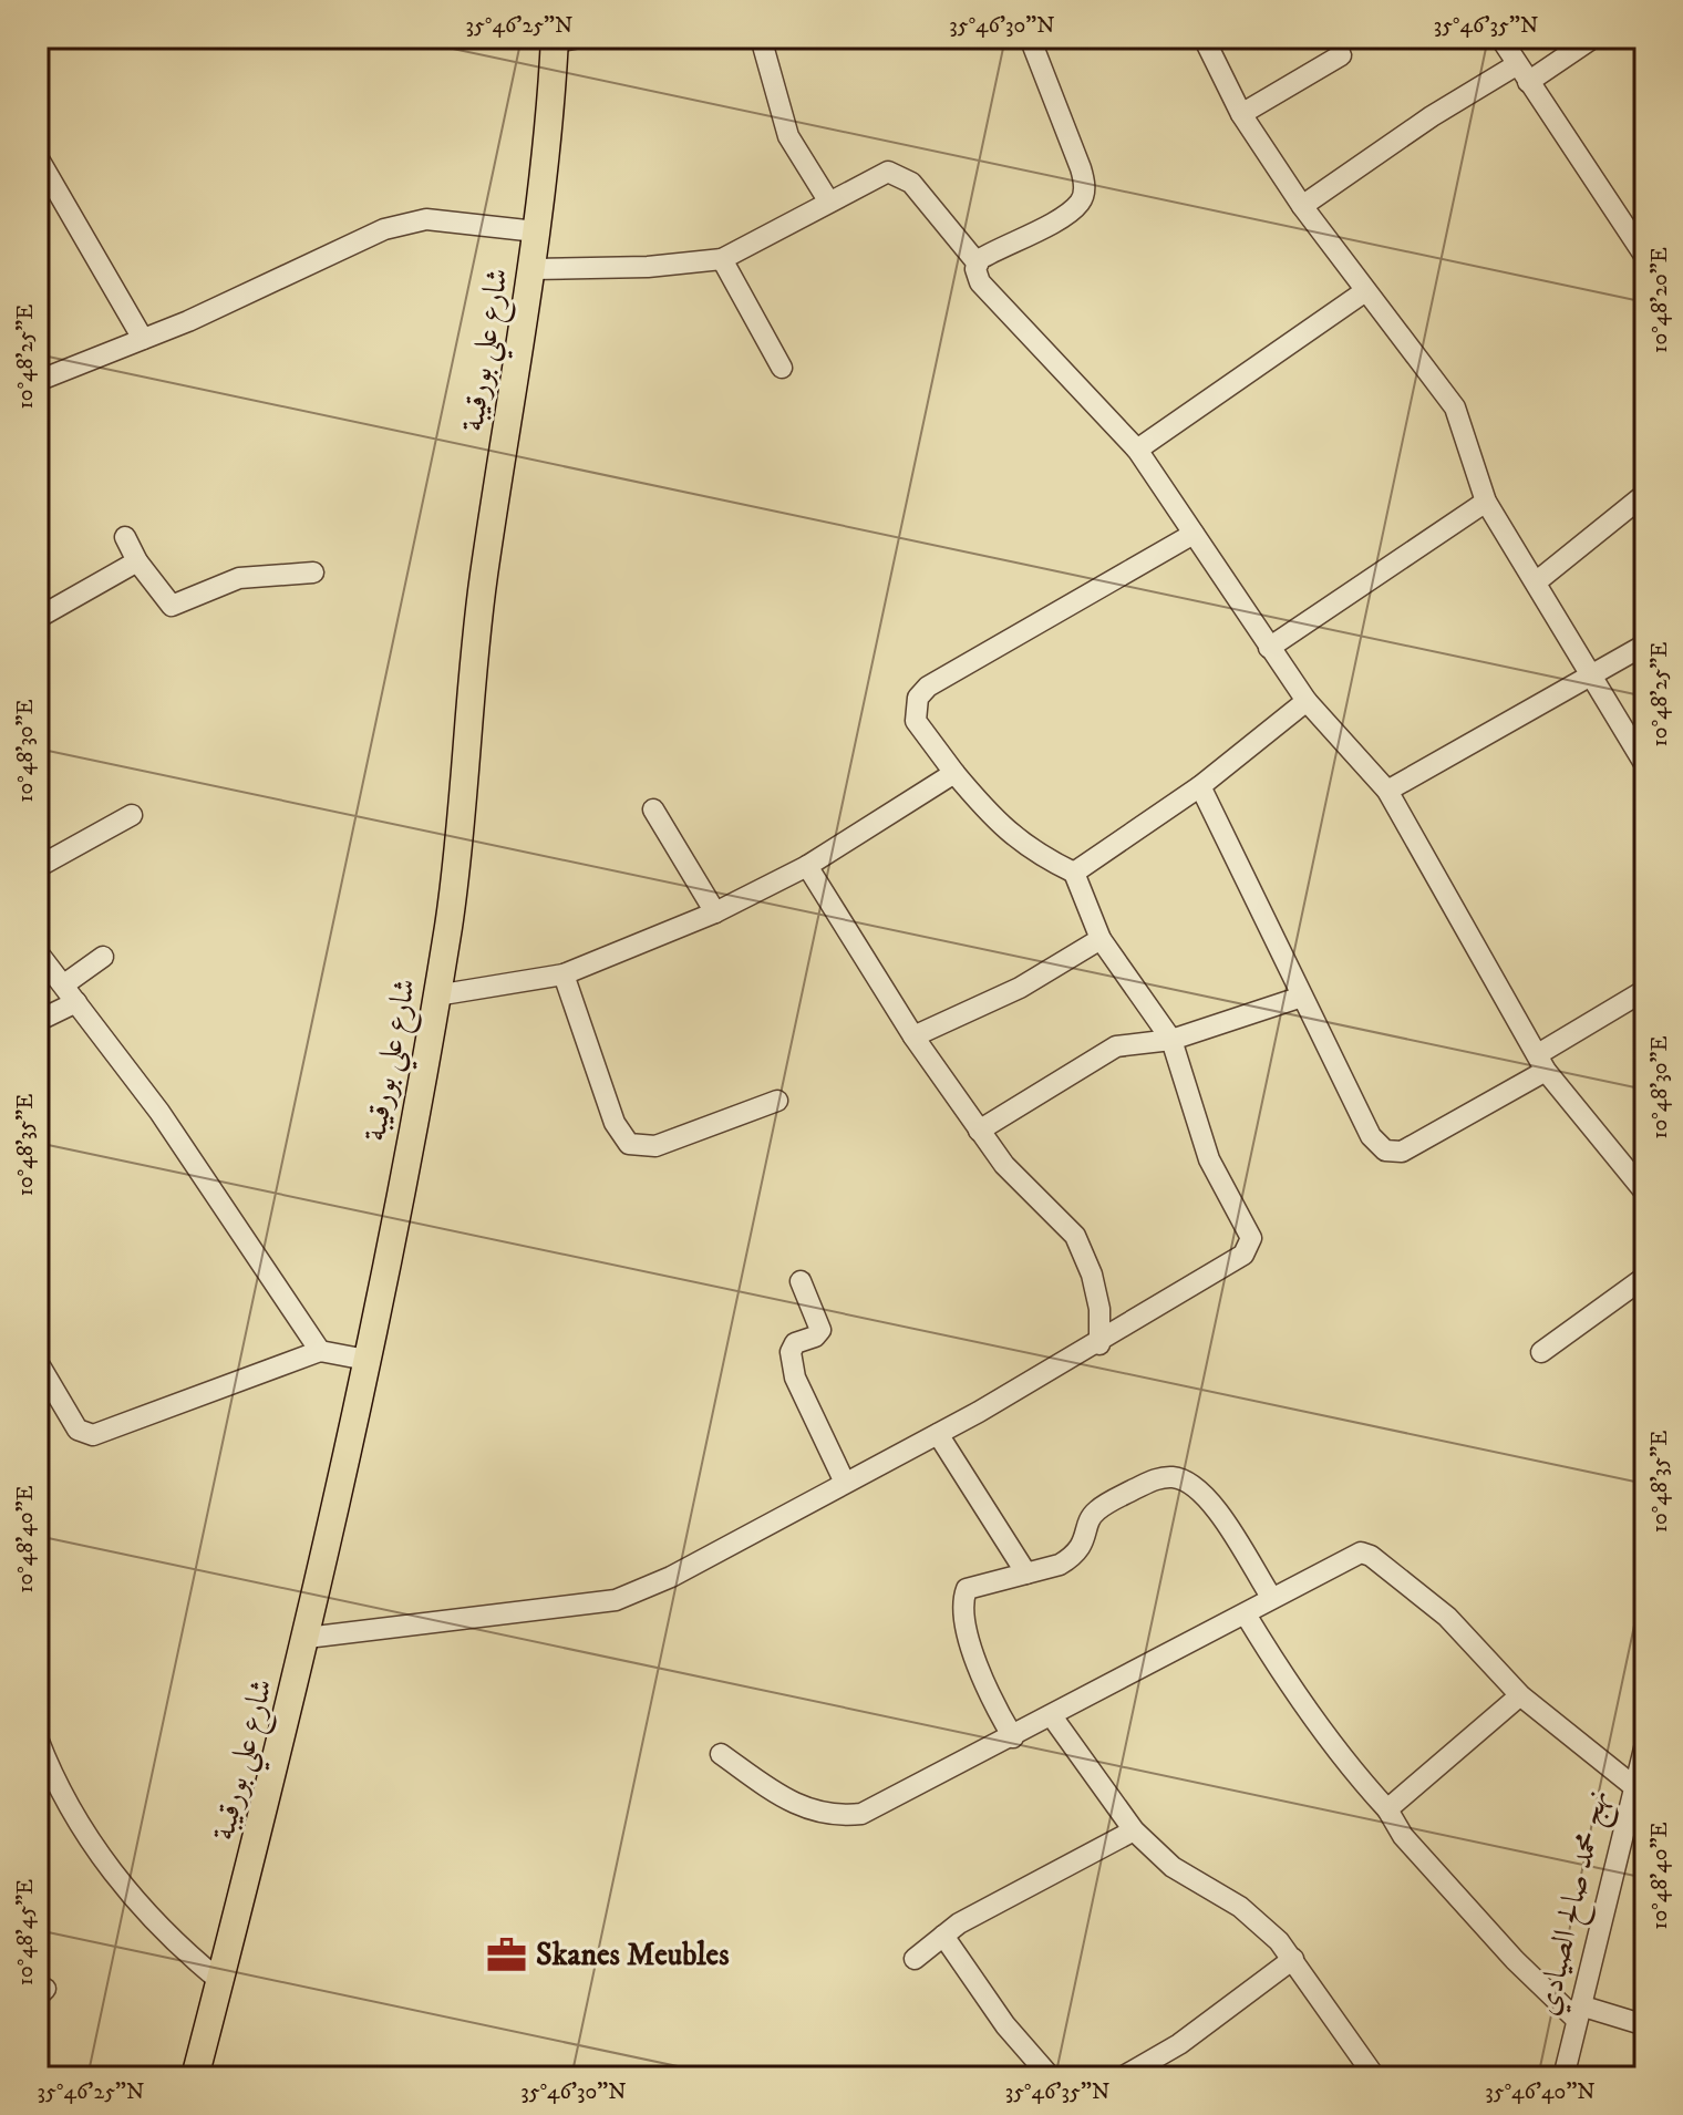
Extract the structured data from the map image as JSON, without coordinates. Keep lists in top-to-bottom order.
{
  "streets": {
    "main road": ["شارع علي بورقيبة"],
    "street": ["نهج محمد صالح الصيادي"]
  },
  "places": {
    "office": ["Skanes Meubles"]
  },
  "coordinates": [
    "35°46'25\"N",
    "35°46'30\"N",
    "35°46'35\"N",
    "10°48'20\"E",
    "10°48'25\"E",
    "10°48'30\"E",
    "10°48'35\"E",
    "10°48'40\"E",
    "10°48'45\"E",
    "35°46'40\"N"
  ]
}
